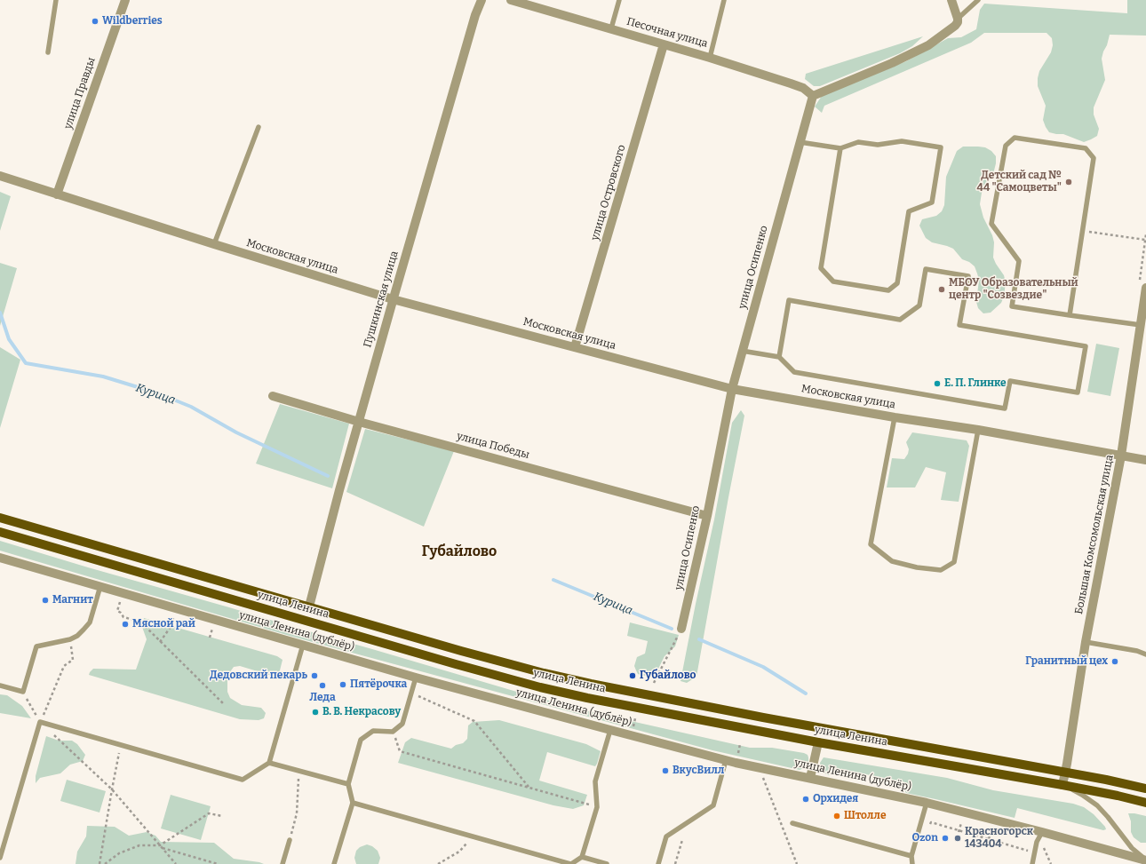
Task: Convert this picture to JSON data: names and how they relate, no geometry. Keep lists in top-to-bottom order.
{
  "streets": {
    "main road": ["улица Ленина"],
    "street": [
      "Песочная улица",
      "улица Правды",
      "улица Островского",
      "Московская улица",
      "улица Осипенко",
      "Пушкинская улица",
      "улица Победы",
      "Большая Комсомольская улица",
      "улица Ленина (дублёр)"
    ]
  },
  "crossings": [
    ["Песочная улица", "улица Островского"],
    ["Песочная улица", "улица Осипенко"],
    ["улица Правды", "Московская улица"],
    ["улица Островского", "Московская улица"],
    ["Московская улица", "улица Осипенко"],
    ["Московская улица", "Пушкинская улица"],
    ["Московская улица", "Большая Комсомольская улица"],
    ["улица Осипенко", "улица Победы"],
    ["Пушкинская улица", "улица Победы"],
    ["Пушкинская улица", "улица Ленина"],
    ["Большая Комсомольская улица", "улица Ленина"]
  ],
  "districts": ["Губайлово"],
  "water": ["Курица"],
  "places": [
    "Wildberries",
    "Детский сад № 44 \"Самоцветы\"",
    "МБОУ Образовательный центр \"Созвездие\"",
    "Е. П. Глинке",
    "Магнит",
    "Мясной рай",
    "Гранитный цех",
    "Дедовский пекарь",
    "Губайлово",
    "Пятёрочка",
    "Леда",
    "В. В. Некрасову",
    "ВкусВилл",
    "Орхидея",
    "Штолле",
    "Ozon",
    "Красногорск 143404"
  ]
}
